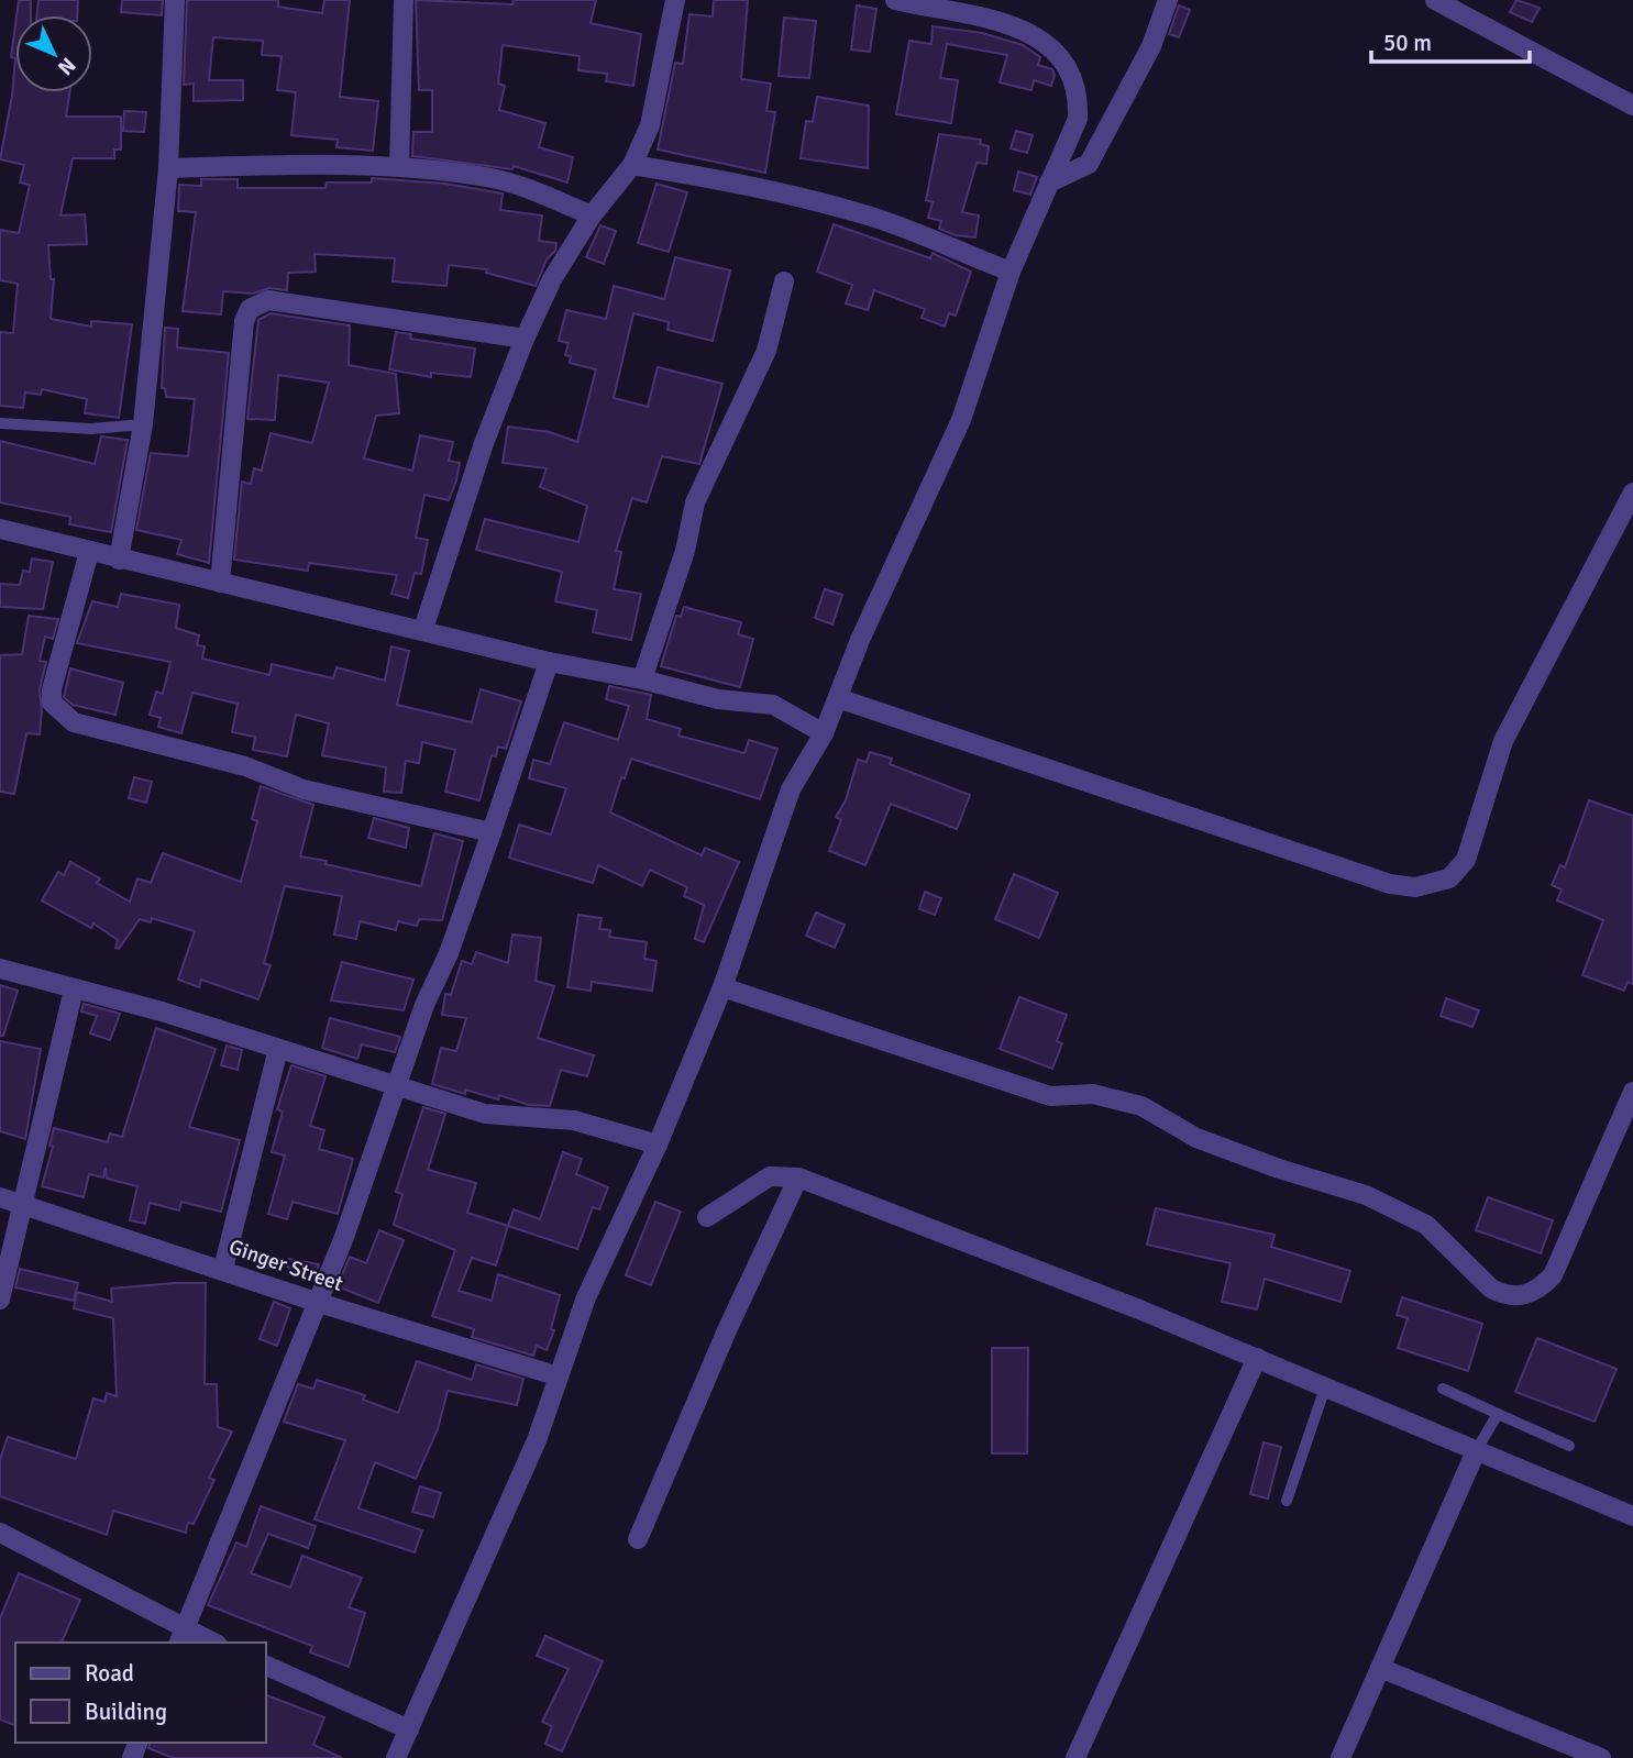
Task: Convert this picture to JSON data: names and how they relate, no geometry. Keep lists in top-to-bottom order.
{
  "streets": {
    "street": ["Ginger Street"]
  },
  "legend": ["Road", "Building"],
  "scale_bar": "50 m",
  "north": "bottom right"
}
